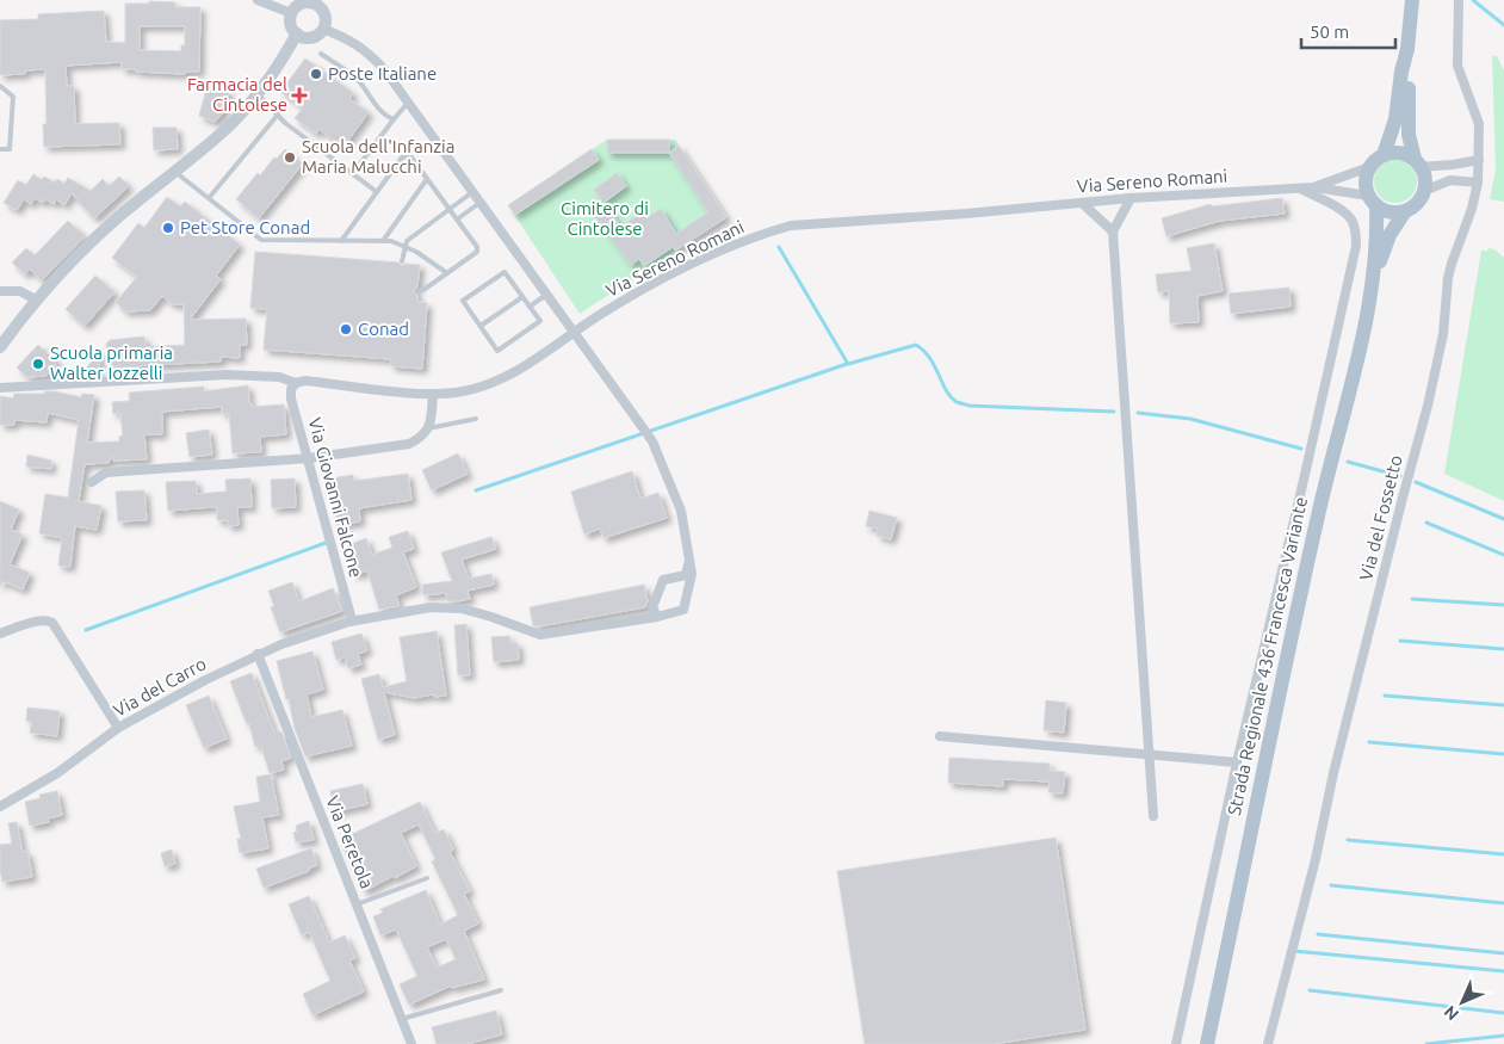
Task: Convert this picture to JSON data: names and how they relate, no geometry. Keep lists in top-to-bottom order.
{
  "streets": {
    "main road": ["Strada Regionale 436 Francesca Variante"],
    "street": [
      "Via Sereno Romani",
      "Via Giovanni Falcone",
      "Via del Fossetto",
      "Via del Carro",
      "Via Peretola"
    ]
  },
  "crossings": [
    ["Via Sereno Romani", "Via Giovanni Falcone"],
    ["Via Giovanni Falcone", "Via del Carro"],
    ["Via del Carro", "Via Peretola"]
  ],
  "parks": ["Cimitero di Cintolese"],
  "places": {
    "other": [
      "Poste Italiane",
      "Scuola dell'Infanzia Maria Malucchi",
      "Pet Store Conad",
      "Conad",
      "Scuola primaria Walter Iozzelli"
    ],
    "health": ["Farmacia del Cintolese"]
  },
  "scale_bar": "50 m",
  "north": "bottom left"
}
